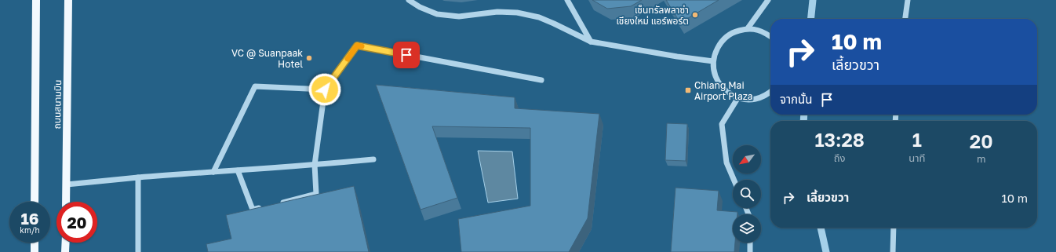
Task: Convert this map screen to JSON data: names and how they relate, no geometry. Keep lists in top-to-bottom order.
{
  "streets": {
    "main road": ["ถนนสนามบิน"]
  },
  "places": {
    "other": ["เซ็นทรัลพลาซ่า เชียงใหม่ แอร์พอร์ต", "VC @ Suanpaak Hotel"],
    "transit": ["Chiang Mai Airport Plaza"]
  },
  "north": "bottom left",
  "page": {
    "turn": ["10 m", "เลี้ยวขวา"],
    "then": "จากนั้น",
    "eta": [
      "13:28",
      "ถึง",
      "1",
      "นาที",
      "20",
      "m"
    ],
    "list": [
      {
        "name": "เลี้ยวขวา",
        "value": "10 m"
      }
    ],
    "speed": "16 km/h",
    "limit": "20"
  }
}
